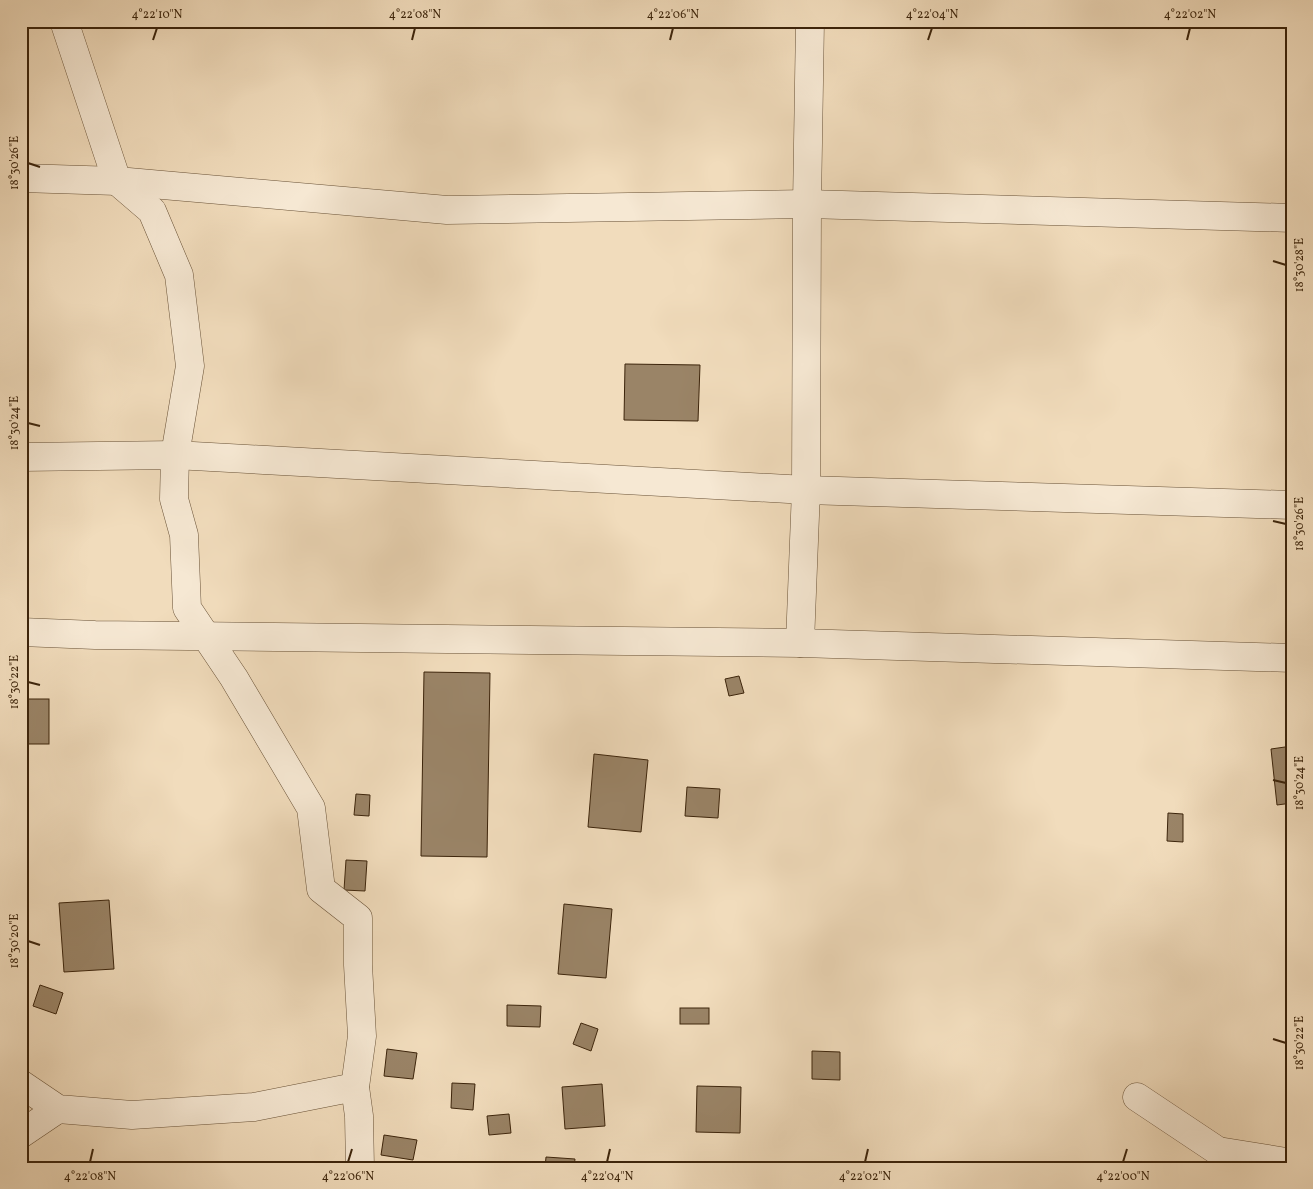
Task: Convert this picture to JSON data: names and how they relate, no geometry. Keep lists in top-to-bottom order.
{
  "coordinates": [
    "4°22'10\"N",
    "4°22'08\"N",
    "4°22'06\"N",
    "4°22'04\"N",
    "4°22'02\"N",
    "18°30'26\"E",
    "18°30'28\"E",
    "18°30'24\"E",
    "18°30'22\"E",
    "18°30'20\"E",
    "4°22'00\"N"
  ]
}
